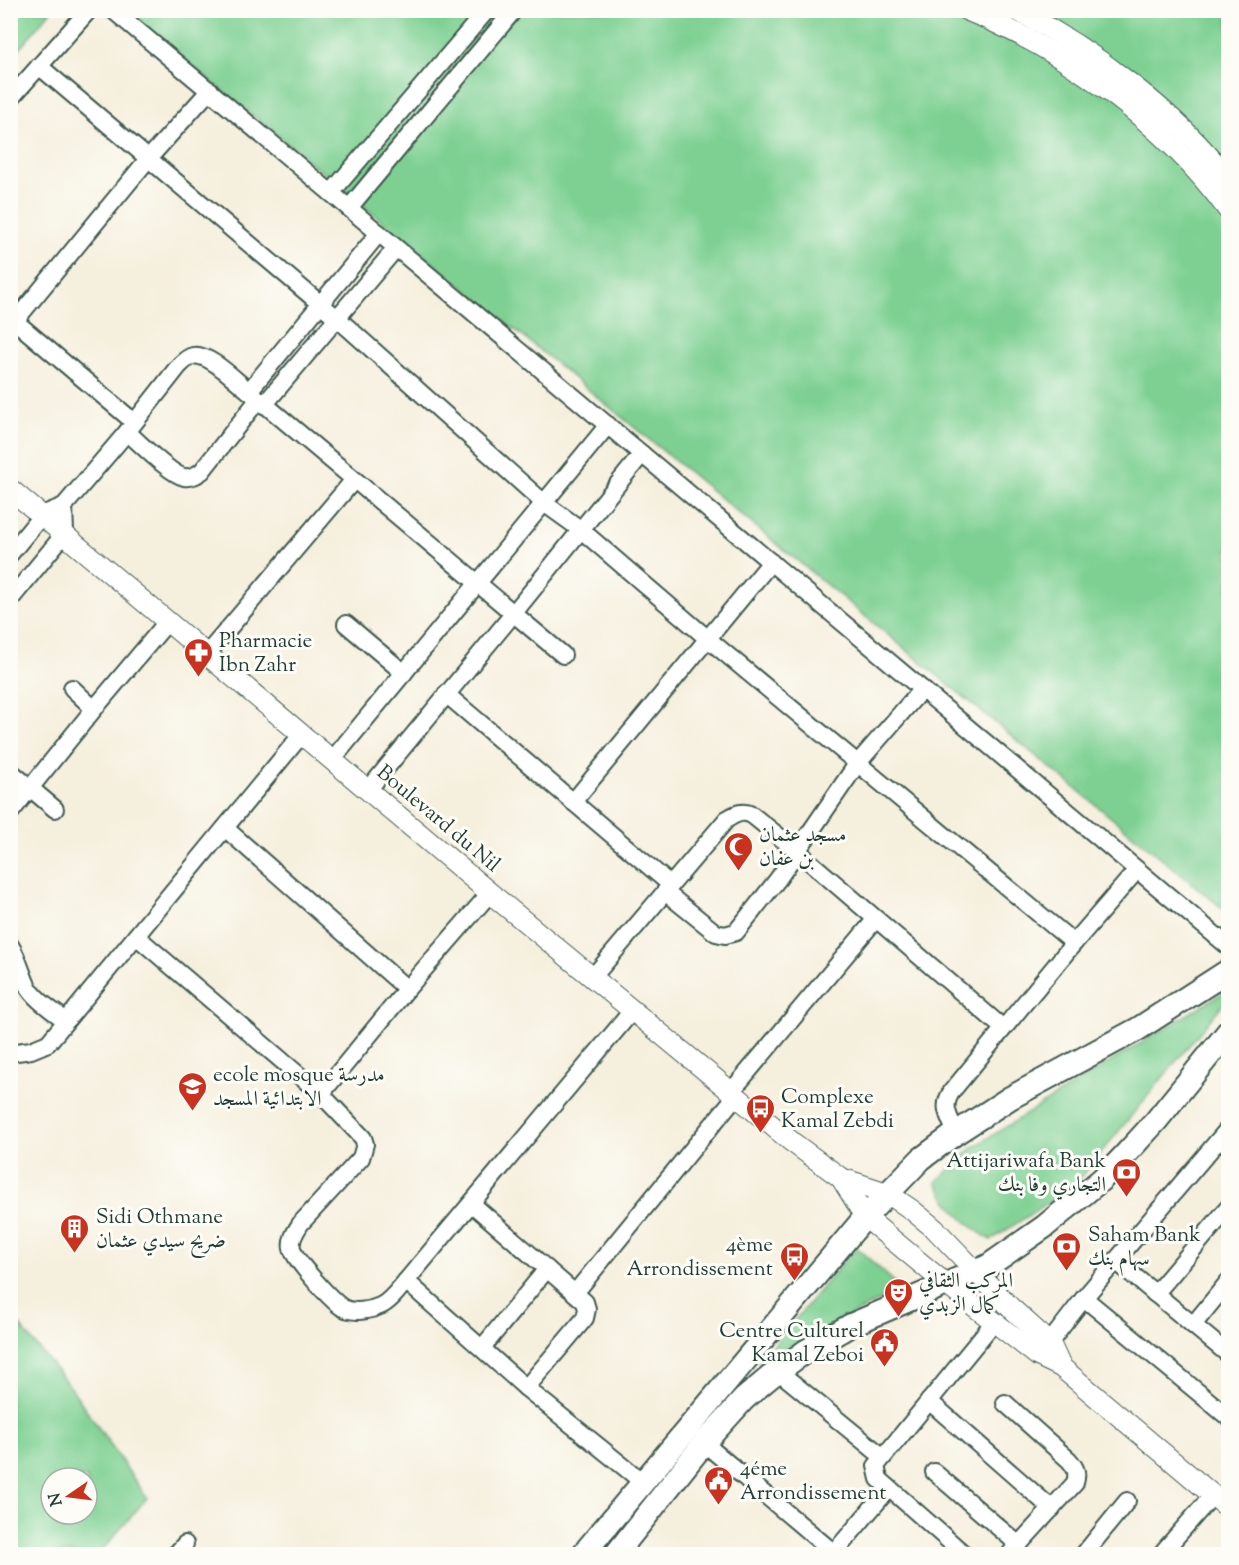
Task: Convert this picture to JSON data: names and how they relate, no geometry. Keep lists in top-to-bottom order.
{
  "streets": {
    "street": ["Boulevard du Nil"]
  },
  "places": {
    "pharmacy": ["Pharmacie Ibn Zahr"],
    "mosque": ["مسجد عثمان بن عفان"],
    "school or university": ["ecole mosque مدرسة الابتدائية المسجد"],
    "bus stop": ["Complexe Kamal Zebdi", "4ème Arrondissement"],
    "bank": ["Attijariwafa Bank التجاري وفا بنك", "Saham Bank سهام بنك"],
    "building": ["Sidi Othmane ضريح سيدي عثمان"],
    "theatre": ["المركب الثقافي كمال الزبدي"],
    "public building": ["Centre Culturel Kamal Zeboi", "4éme Arrondissement"]
  },
  "north": "left"
}
